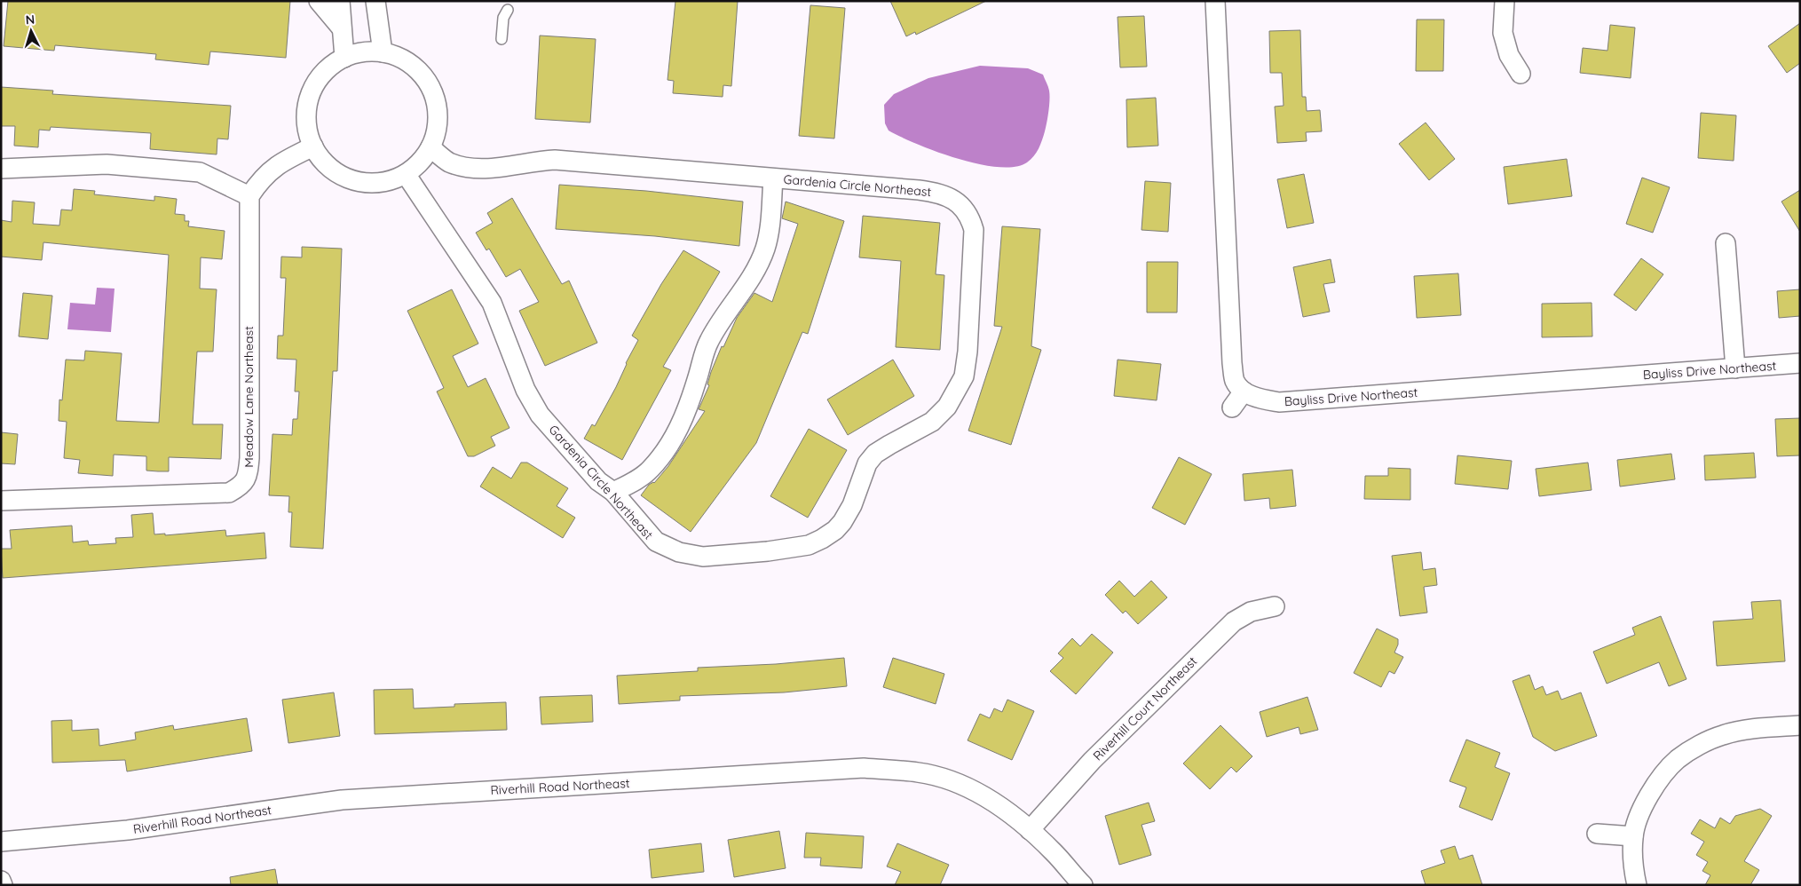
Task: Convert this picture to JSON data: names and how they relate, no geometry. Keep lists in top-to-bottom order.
{
  "streets": {
    "street": [
      "Gardenia Circle Northeast",
      "Bayliss Drive Northeast",
      "Meadow Lane Northeast",
      "Riverhill Court Northeast",
      "Riverhill Road Northeast"
    ]
  },
  "crossings": [
    ["Riverhill Court Northeast", "Riverhill Road Northeast"]
  ],
  "north": "top"
}
